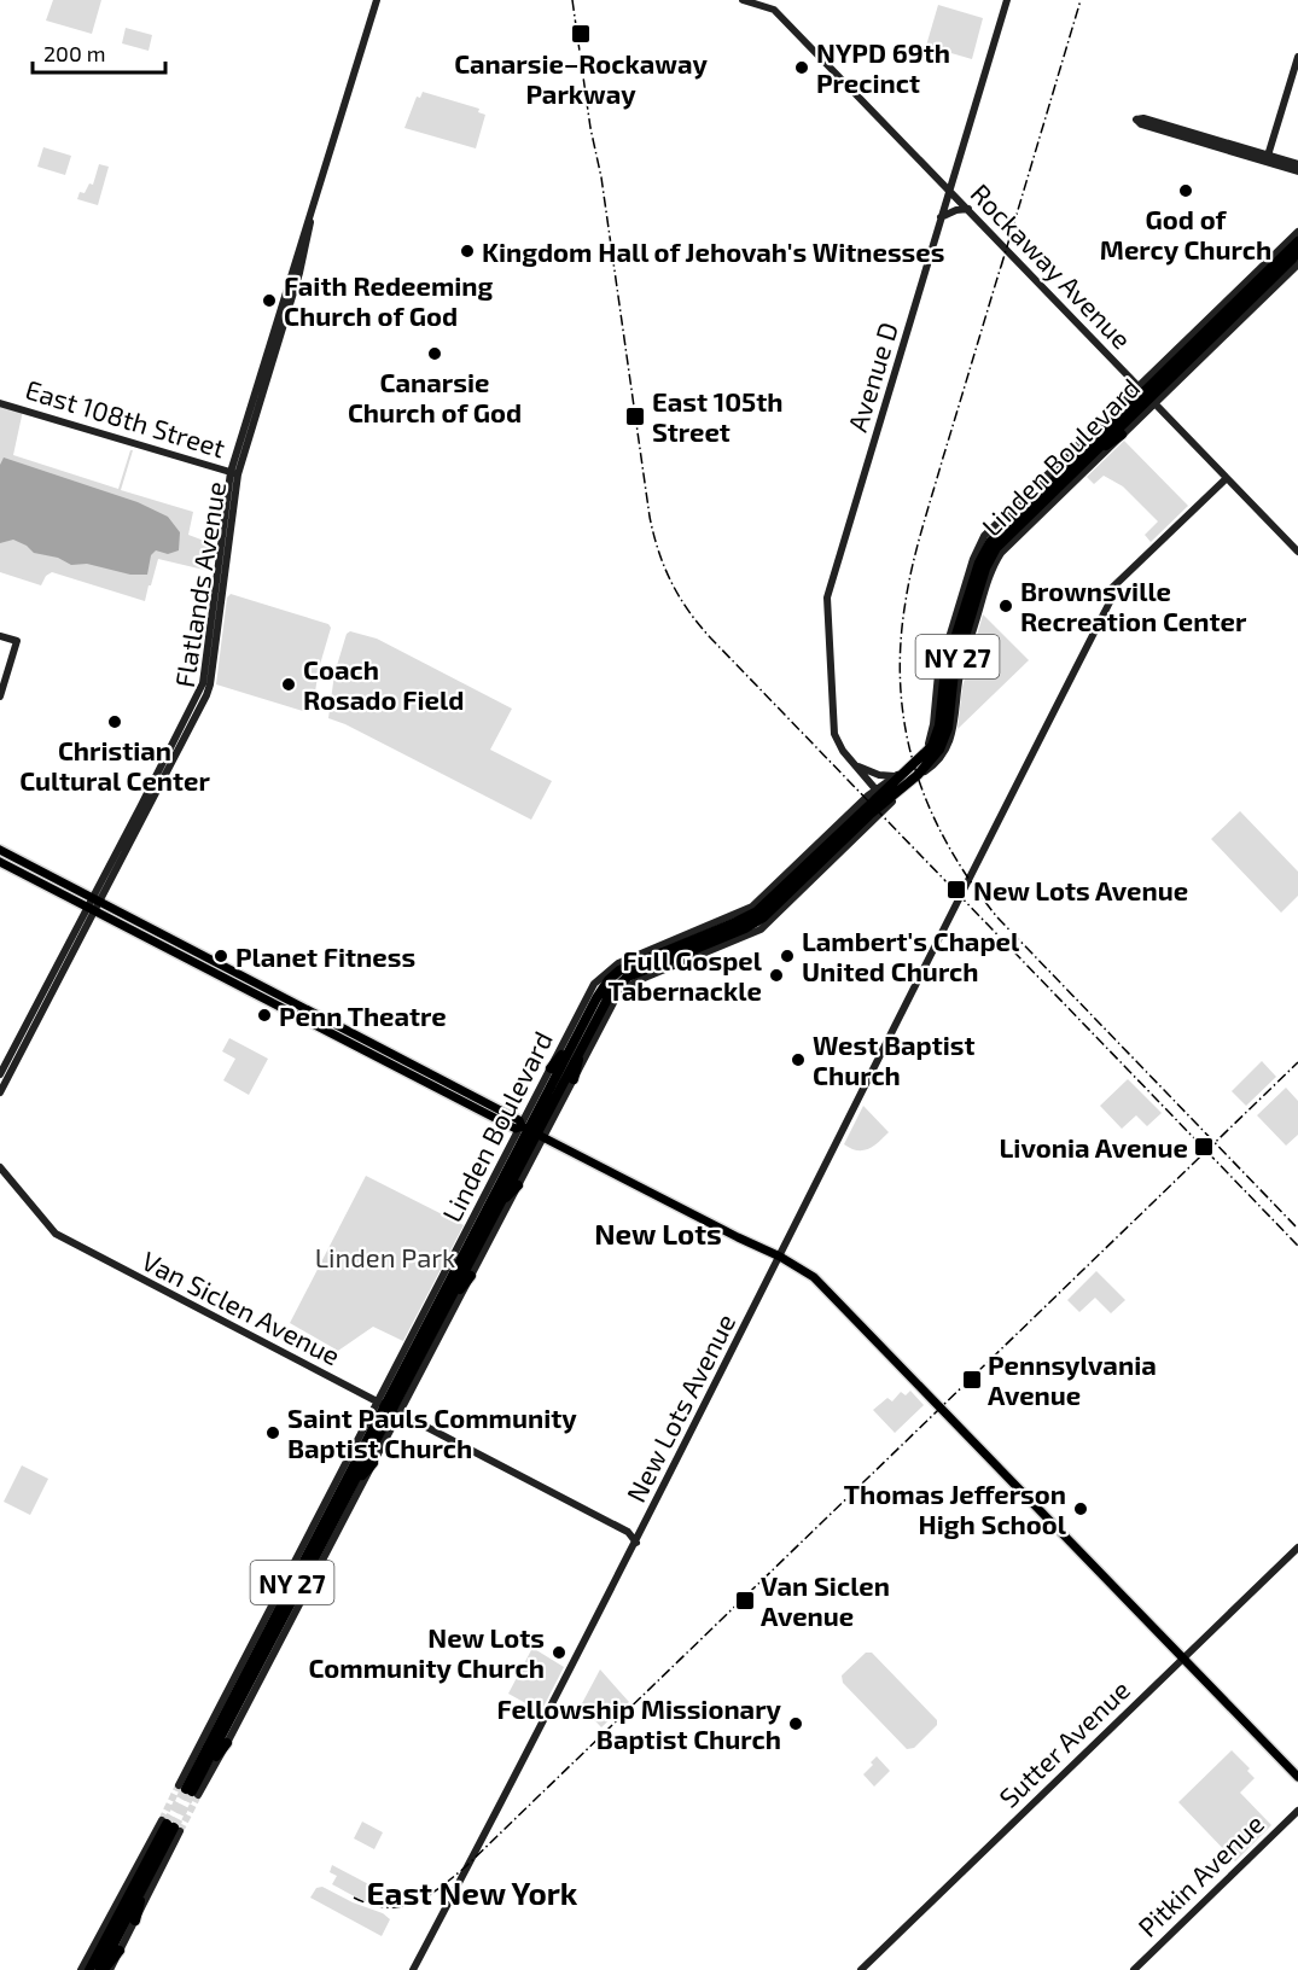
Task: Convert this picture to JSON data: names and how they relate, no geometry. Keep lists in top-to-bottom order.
{
  "streets": {
    "highway": ["Linden Boulevard", "NY 27"],
    "street": [
      "Rockaway Avenue",
      "Avenue D",
      "East 108th Street",
      "Flatlands Avenue",
      "Van Siclen Avenue",
      "New Lots Avenue",
      "Sutter Avenue",
      "Pitkin Avenue"
    ]
  },
  "crossings": [
    ["Rockaway Avenue", "Avenue D"],
    ["Rockaway Avenue", "Linden Boulevard"],
    ["Rockaway Avenue", "New Lots Avenue"],
    ["Avenue D", "Linden Boulevard"],
    ["East 108th Street", "Flatlands Avenue"],
    ["Linden Boulevard", "Van Siclen Avenue"],
    ["Van Siclen Avenue", "New Lots Avenue"]
  ],
  "districts": ["New Lots", "East New York"],
  "parks": ["Linden Park"],
  "places": {
    "transit": [
      "Canarsie–Rockaway Parkway",
      "East 105th Street",
      "New Lots Avenue",
      "Livonia Avenue",
      "Pennsylvania Avenue",
      "Van Siclen Avenue"
    ],
    "other": [
      "NYPD 69th Precinct",
      "God of Mercy Church",
      "Kingdom Hall of Jehovah's Witnesses",
      "Faith Redeeming Church of God",
      "Canarsie Church of God",
      "Brownsville Recreation Center",
      "Coach Rosado Field",
      "Christian Cultural Center",
      "Planet Fitness",
      "Lambert's Chapel United Church",
      "Full Gospel Tabernackle",
      "Penn Theatre",
      "West Baptist Church",
      "Saint Pauls Community Baptist Church",
      "Thomas Jefferson High School",
      "New Lots Community Church",
      "Fellowship Missionary Baptist Church"
    ]
  },
  "scale_bar": "200 m"
}
